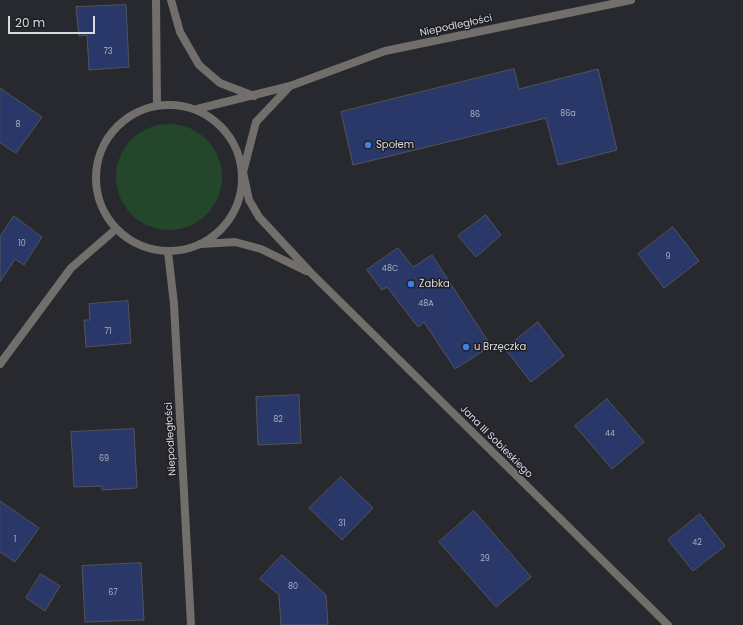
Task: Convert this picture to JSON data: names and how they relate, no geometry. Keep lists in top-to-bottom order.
{
  "streets": {
    "street": ["Niepodległości", "Jana III Sobieskiego"]
  },
  "crossings": [
    ["Niepodległości", "Jana III Sobieskiego"]
  ],
  "places": ["Społem", "Żabka", "u Brzęczka"],
  "house_numbers": [
    "73",
    "86a",
    "86",
    "8",
    "10",
    "9",
    "48C",
    "48A",
    "71",
    "82",
    "44",
    "69",
    "31",
    "1",
    "42",
    "29",
    "80",
    "67"
  ],
  "scale_bar": "20 m"
}
